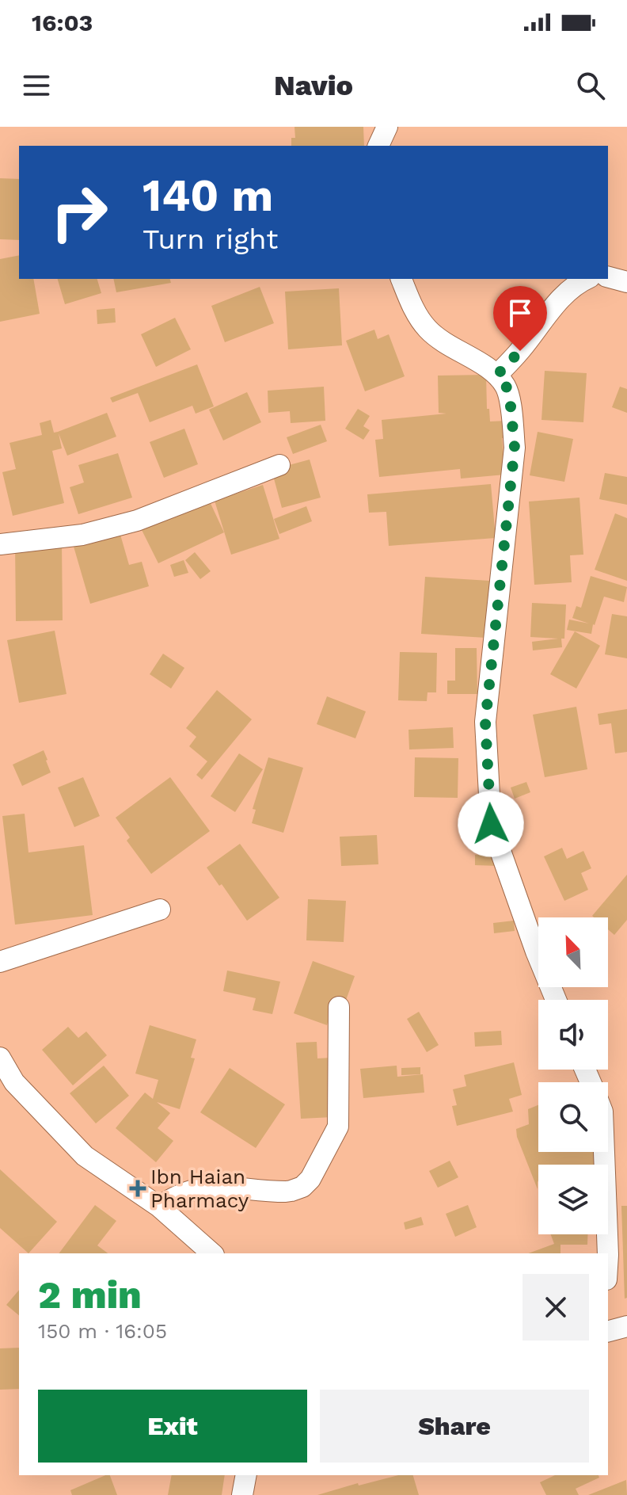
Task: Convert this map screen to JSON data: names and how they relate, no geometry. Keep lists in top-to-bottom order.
{
  "places": {
    "health": ["Ibn Haian Pharmacy"]
  },
  "north": "top left",
  "page": {
    "status": "16:03",
    "header": "Navio",
    "turn": ["140 m", "Turn right"],
    "heading": ["2 min", "150 m · 16:05"],
    "buttons": ["Exit", "Share"]
  }
}
